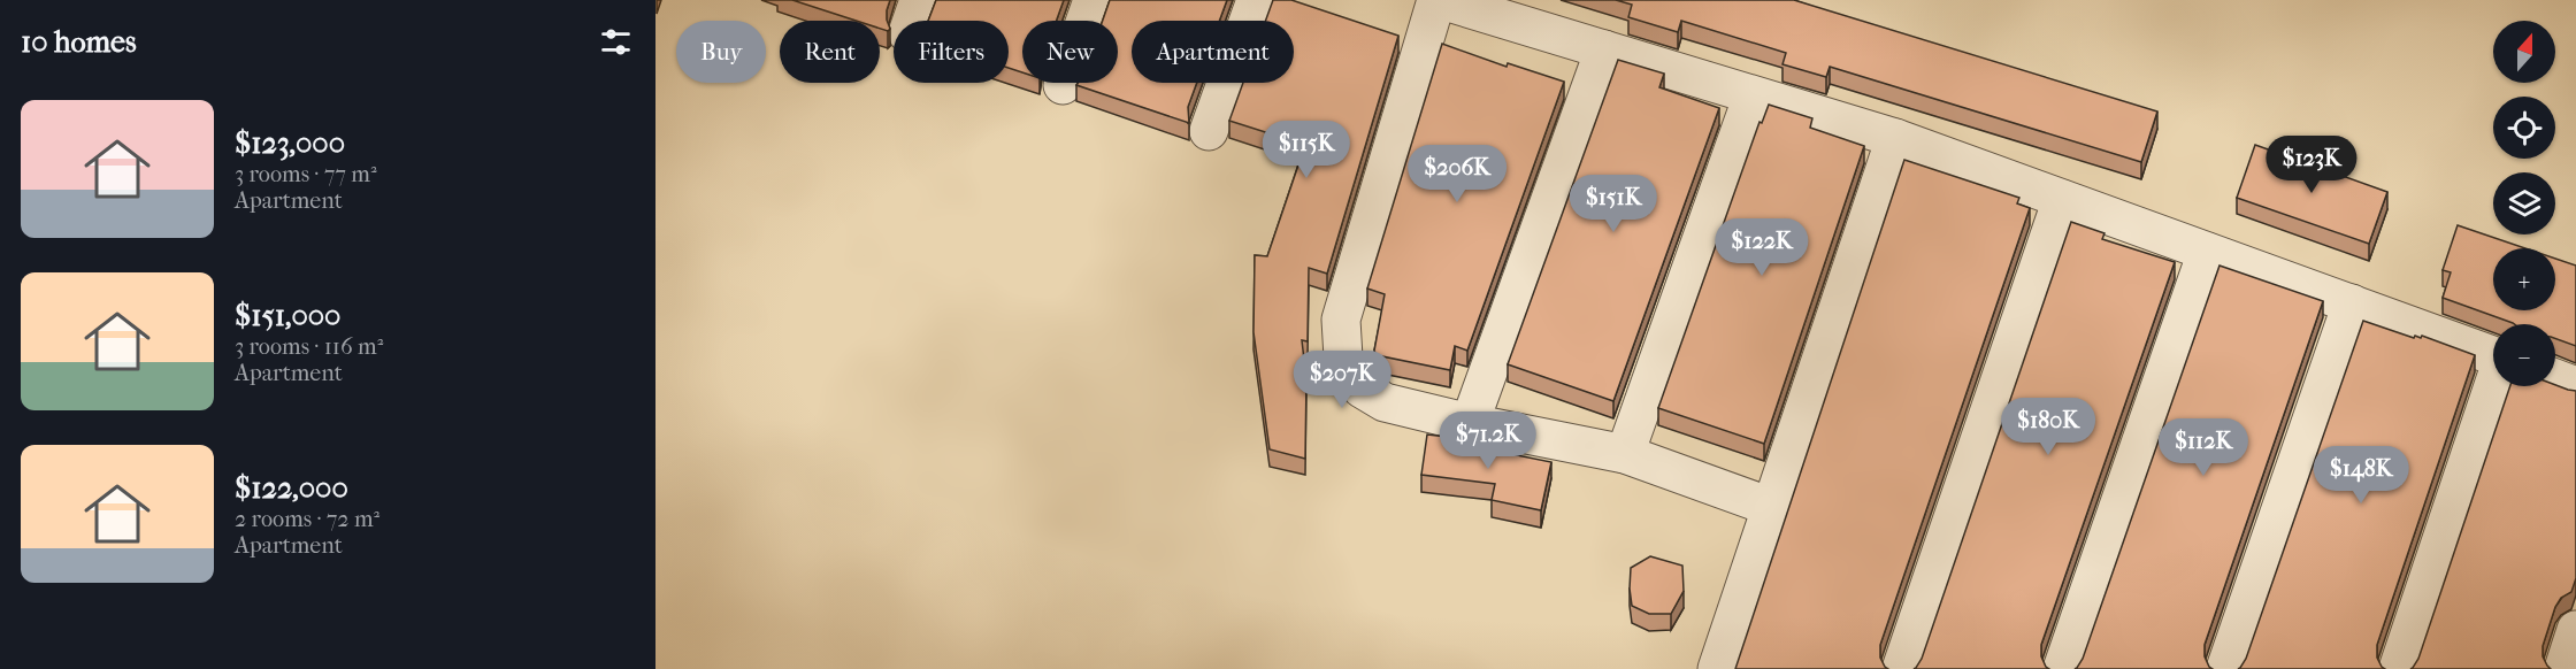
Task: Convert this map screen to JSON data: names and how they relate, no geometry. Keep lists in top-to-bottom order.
{
  "north": "top",
  "page": {
    "heading": "10 homes",
    "map_buttons": ["+", "−"],
    "chip": [
      "Buy",
      "Rent",
      "Filters",
      "New",
      "Apartment"
    ],
    "list": [
      {
        "name": "$123,000",
        "note": "3 rooms · 77 m² · Apartment"
      },
      {
        "name": "$151,000",
        "note": "3 rooms · 116 m² · Apartment"
      },
      {
        "name": "$122,000",
        "note": "2 rooms · 72 m² · Apartment"
      }
    ],
    "price": [
      "$115K",
      "$123K",
      "$206K",
      "$151K",
      "$122K",
      "$207K",
      "$180K",
      "$71.2K",
      "$112K",
      "$148K"
    ]
  }
}
